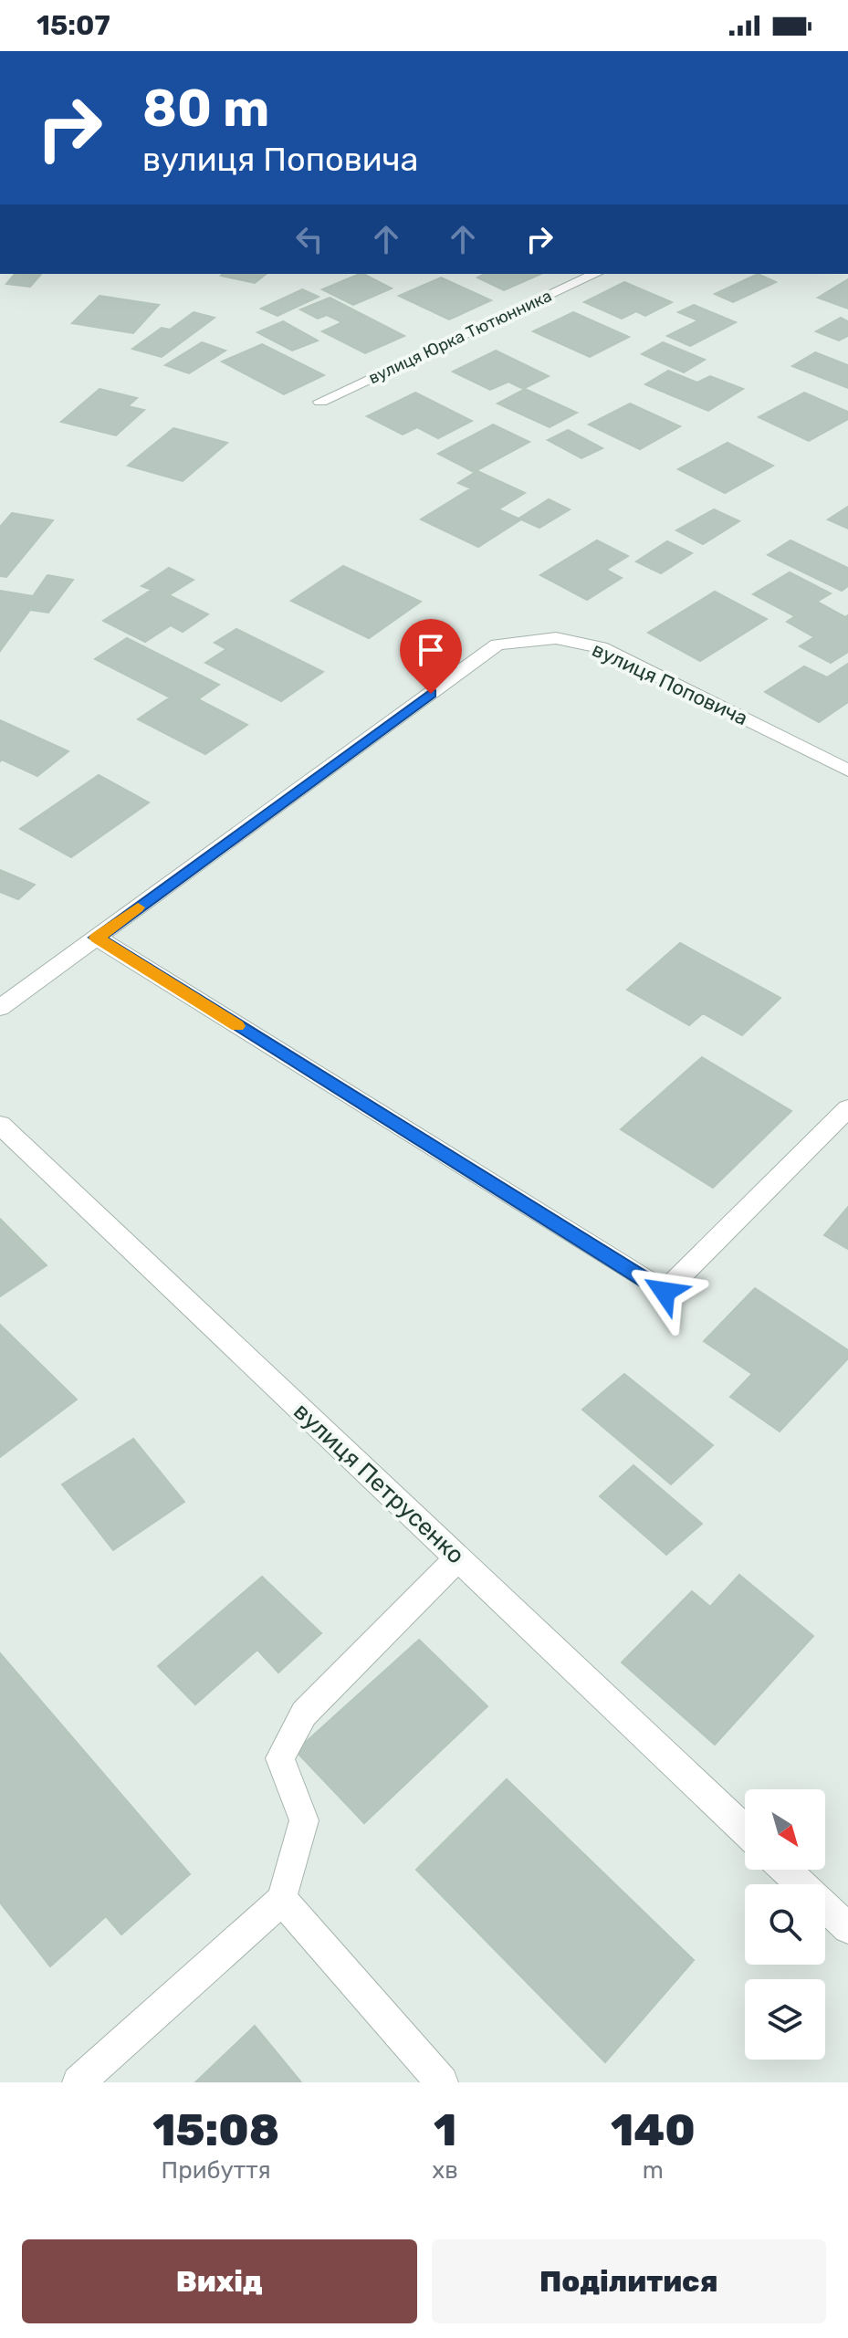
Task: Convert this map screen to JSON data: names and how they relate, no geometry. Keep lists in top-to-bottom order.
{
  "streets": {
    "street": ["вулиця Юрка Тютюнника", "вулиця Поповича", "вулиця Петрусенко"]
  },
  "north": "bottom right",
  "page": {
    "status": "15:07",
    "turn": ["80 m", "вулиця Поповича"],
    "eta": [
      "15:08",
      "Прибуття",
      "1",
      "хв",
      "140",
      "m"
    ],
    "buttons": ["Вихід", "Поділитися"]
  }
}
